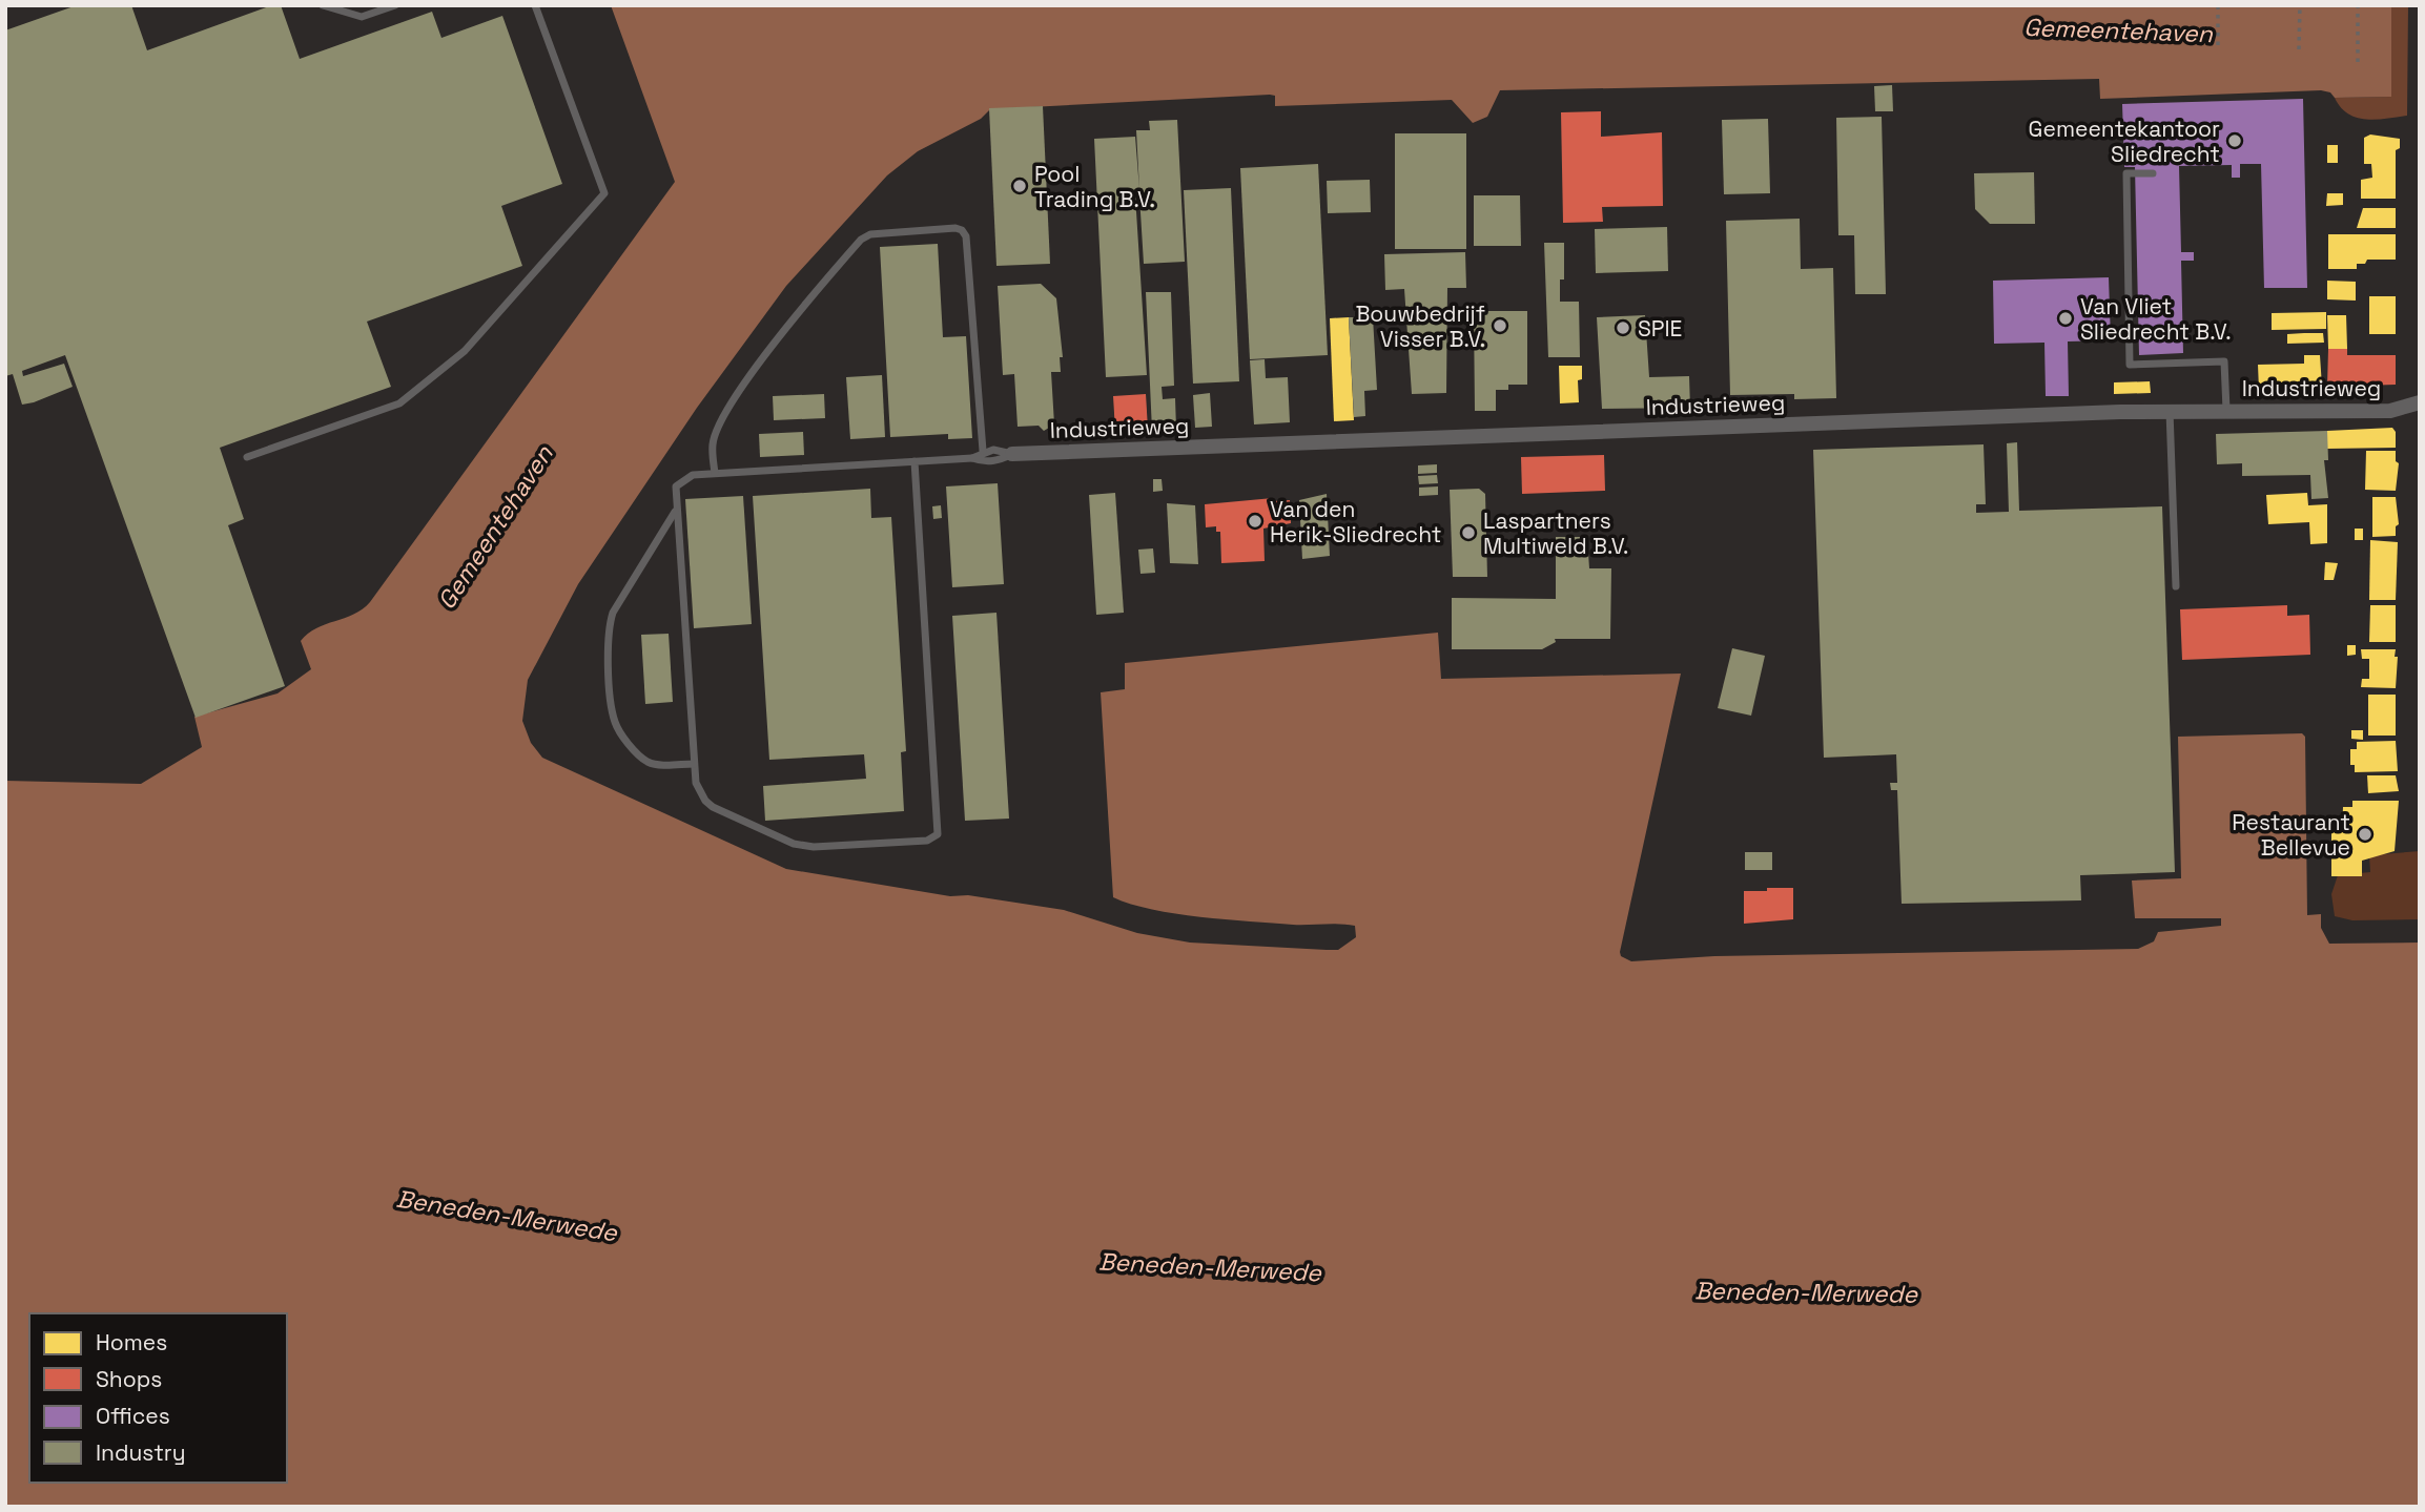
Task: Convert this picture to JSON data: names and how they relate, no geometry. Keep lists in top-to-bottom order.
{
  "streets": {
    "street": ["Industrieweg"]
  },
  "water": ["Gemeentehaven", "Beneden-Merwede"],
  "places": [
    "Gemeentekantoor Sliedrecht",
    "Pool Trading B.V.",
    "Van Vliet Sliedrecht B.V.",
    "Bouwbedrijf Visser B.V.",
    "SPIE",
    "Van den Herik-Sliedrecht",
    "Laspartners Multiweld B.V.",
    "Restaurant Bellevue"
  ],
  "legend": [
    "Homes",
    "Shops",
    "Offices",
    "Industry"
  ]
}
